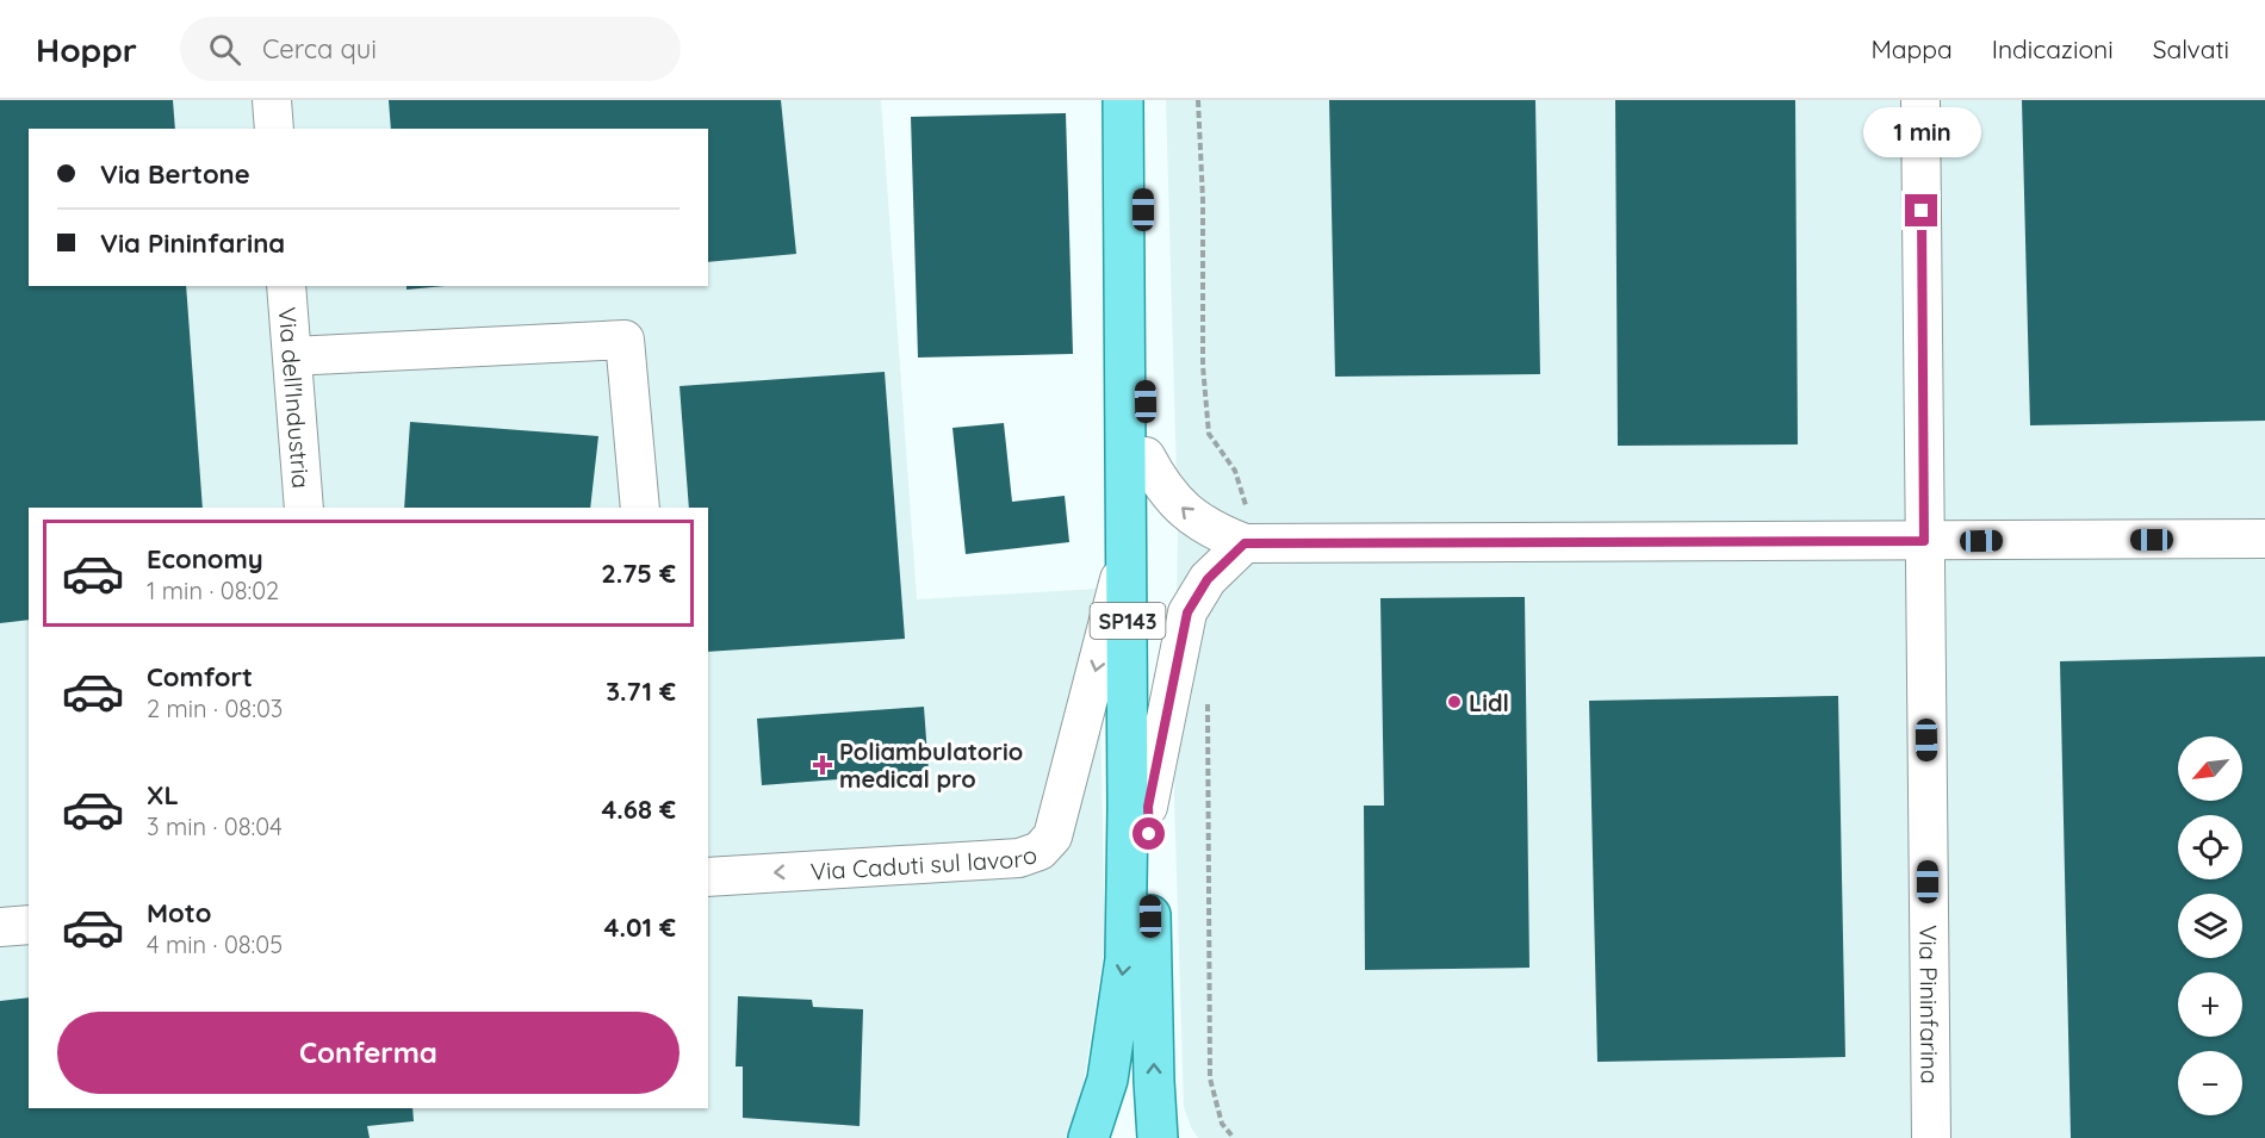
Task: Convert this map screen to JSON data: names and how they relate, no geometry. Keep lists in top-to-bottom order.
{
  "streets": {
    "main road": ["SP143"],
    "street": ["Via dell'Industria", "Via Caduti sul lavoro", "Via Pininfarina"]
  },
  "crossings": [
    ["SP143", "Via Caduti sul lavoro"]
  ],
  "one_way": ["Via Caduti sul lavoro"],
  "places": {
    "other": ["Lidl"],
    "health": ["Poliambulatorio medical pro"]
  },
  "north": "bottom left",
  "page": {
    "header": "Hoppr",
    "search": "Cerca qui",
    "nav": ["Mappa", "Indicazioni", "Salvati"],
    "bubble": "1 min",
    "banner": ["Via Bertone", "Via Pininfarina"],
    "list": [
      {
        "name": "Economy",
        "note": "1 min · 08:02",
        "value": "2.75 €"
      },
      {
        "name": "Comfort",
        "note": "2 min · 08:03",
        "value": "3.71 €"
      },
      {
        "name": "XL",
        "note": "3 min · 08:04",
        "value": "4.68 €"
      },
      {
        "name": "Moto",
        "note": "4 min · 08:05",
        "value": "4.01 €"
      }
    ],
    "map_buttons": ["+", "−"],
    "buttons": "Conferma"
  }
}
